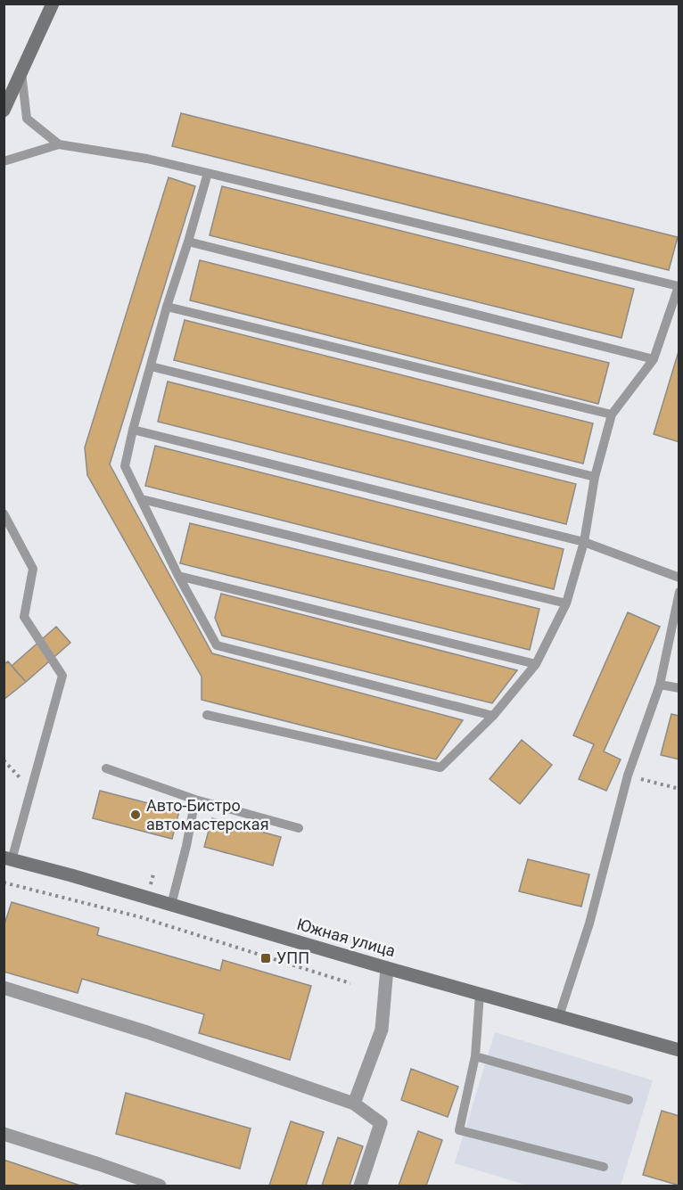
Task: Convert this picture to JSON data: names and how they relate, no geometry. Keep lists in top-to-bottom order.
{
  "streets": {
    "main road": ["Южная улица"]
  },
  "places": {
    "other": ["Авто-Бистро автомастерская"],
    "transit": ["УПП"]
  }
}
